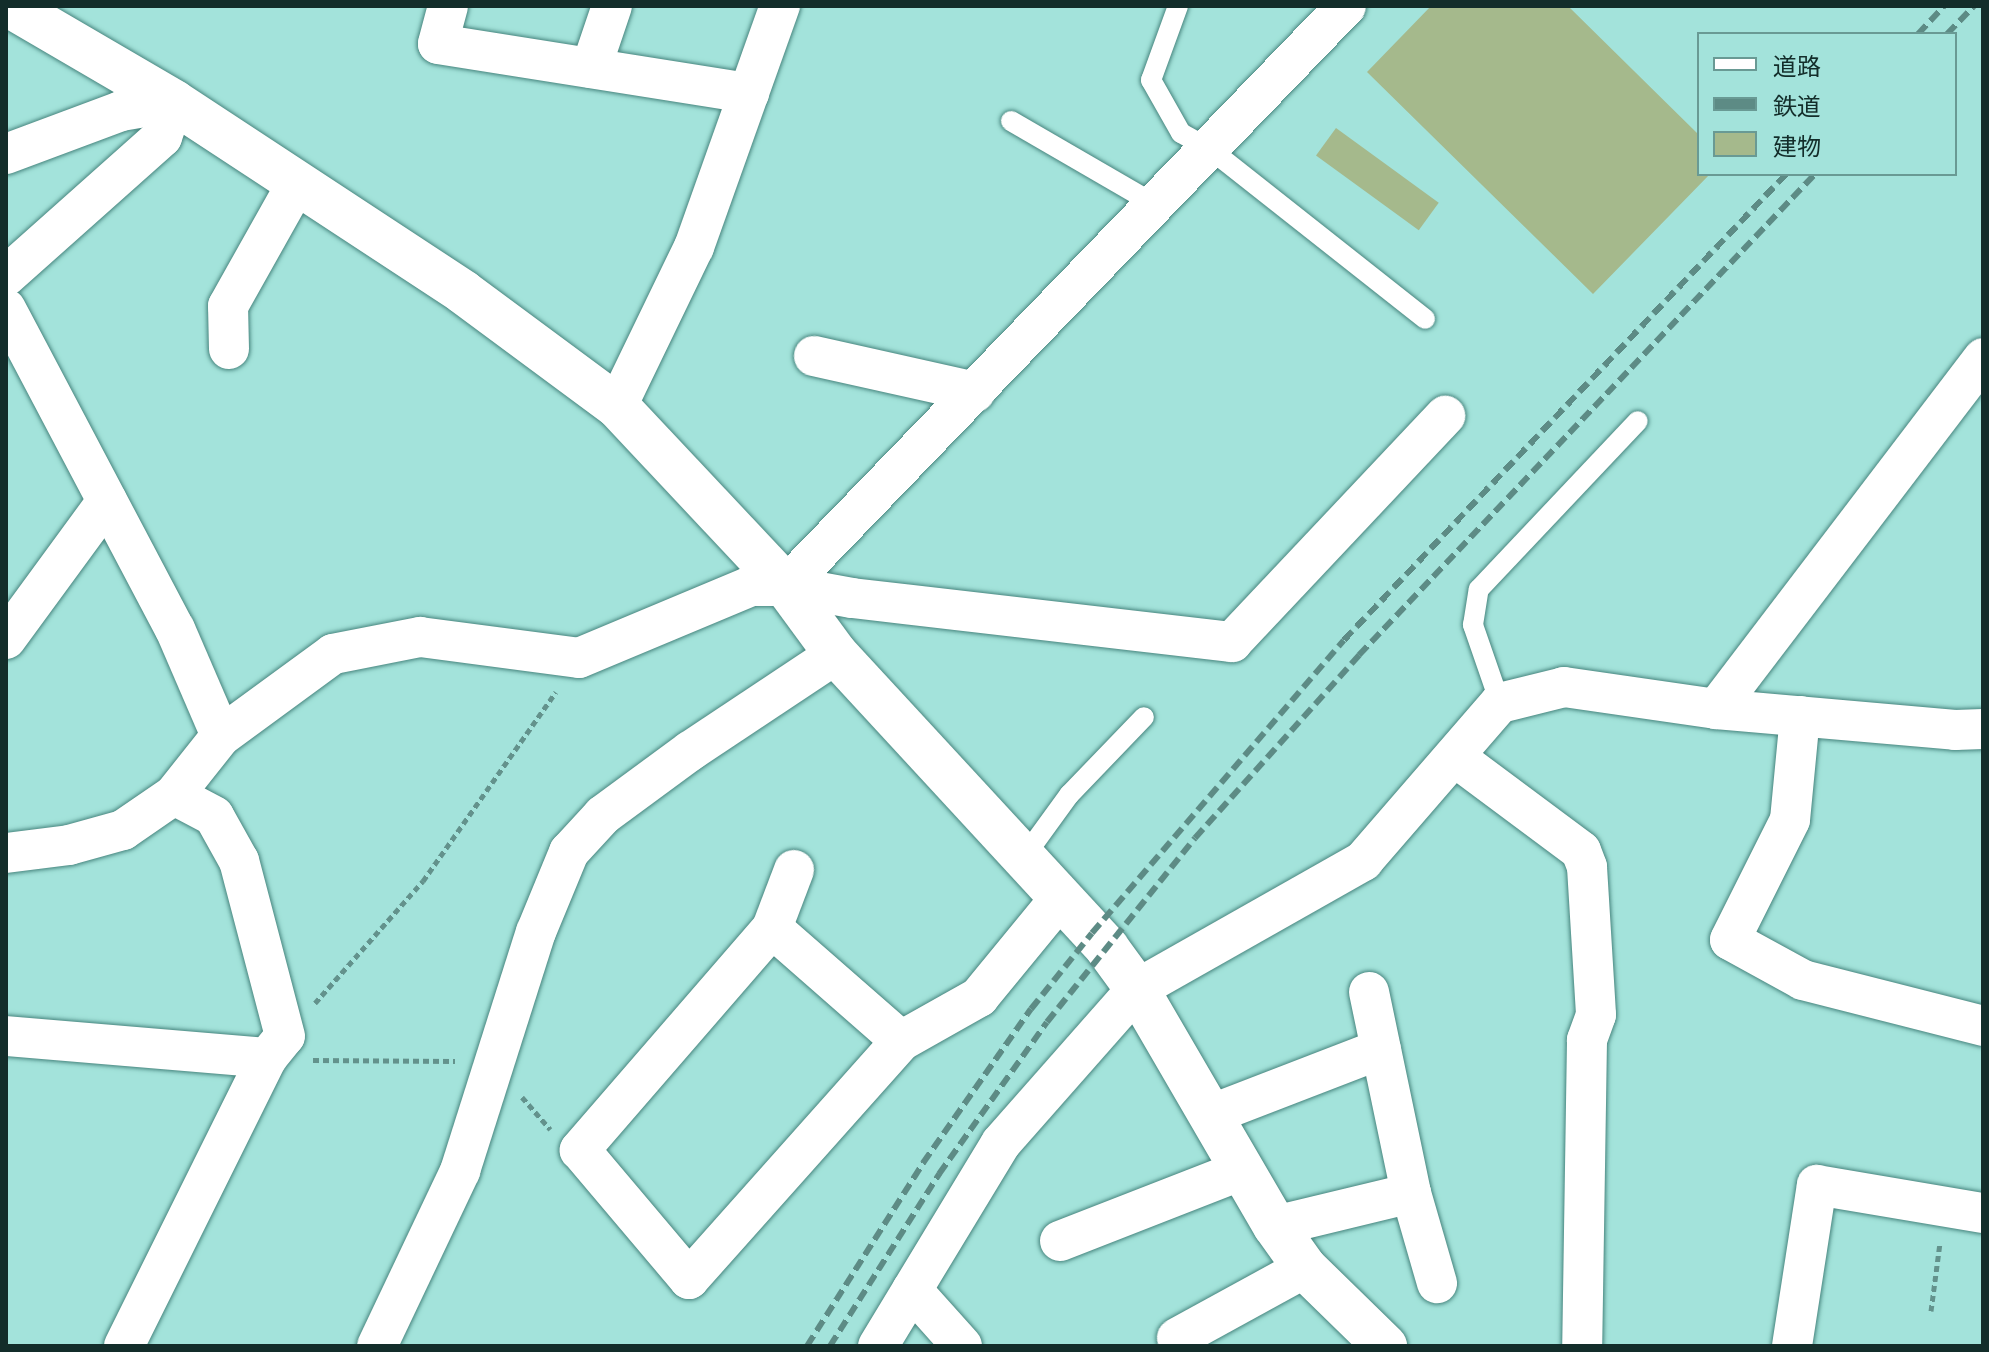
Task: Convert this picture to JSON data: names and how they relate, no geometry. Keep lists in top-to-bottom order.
{
  "legend": ["道路", "鉄道", "建物"]
}
